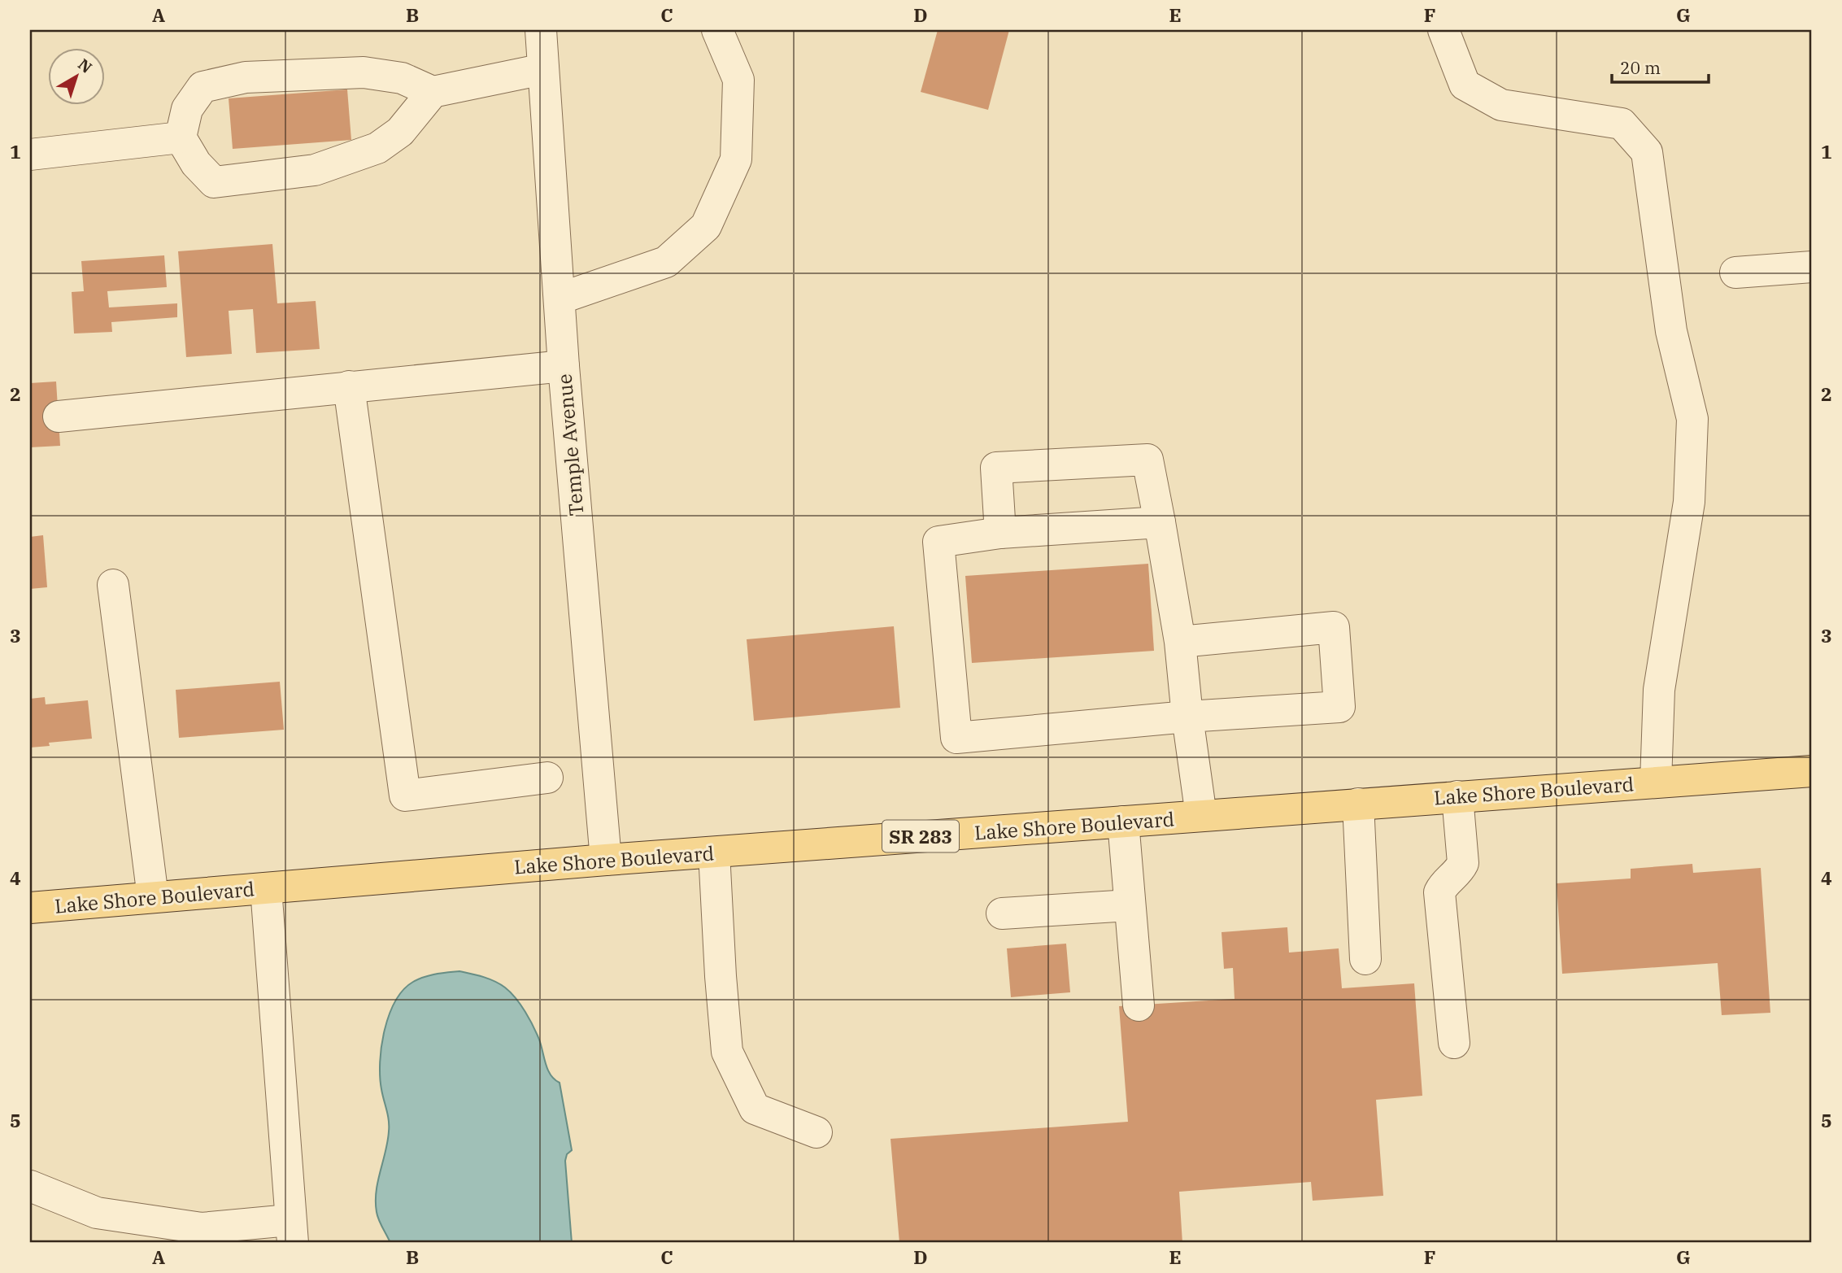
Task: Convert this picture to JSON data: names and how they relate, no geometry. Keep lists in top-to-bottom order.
{
  "streets": {
    "main road": ["Lake Shore Boulevard", "SR 283"],
    "street": ["Temple Avenue"]
  },
  "crossings": [
    ["Temple Avenue", "Lake Shore Boulevard"]
  ],
  "scale_bar": "20 m",
  "north": "top right",
  "grid": {
    "columns": [
      "A",
      "B",
      "C",
      "D",
      "E",
      "F",
      "G"
    ],
    "rows": [
      "1",
      "2",
      "3",
      "4",
      "5"
    ]
  }
}
